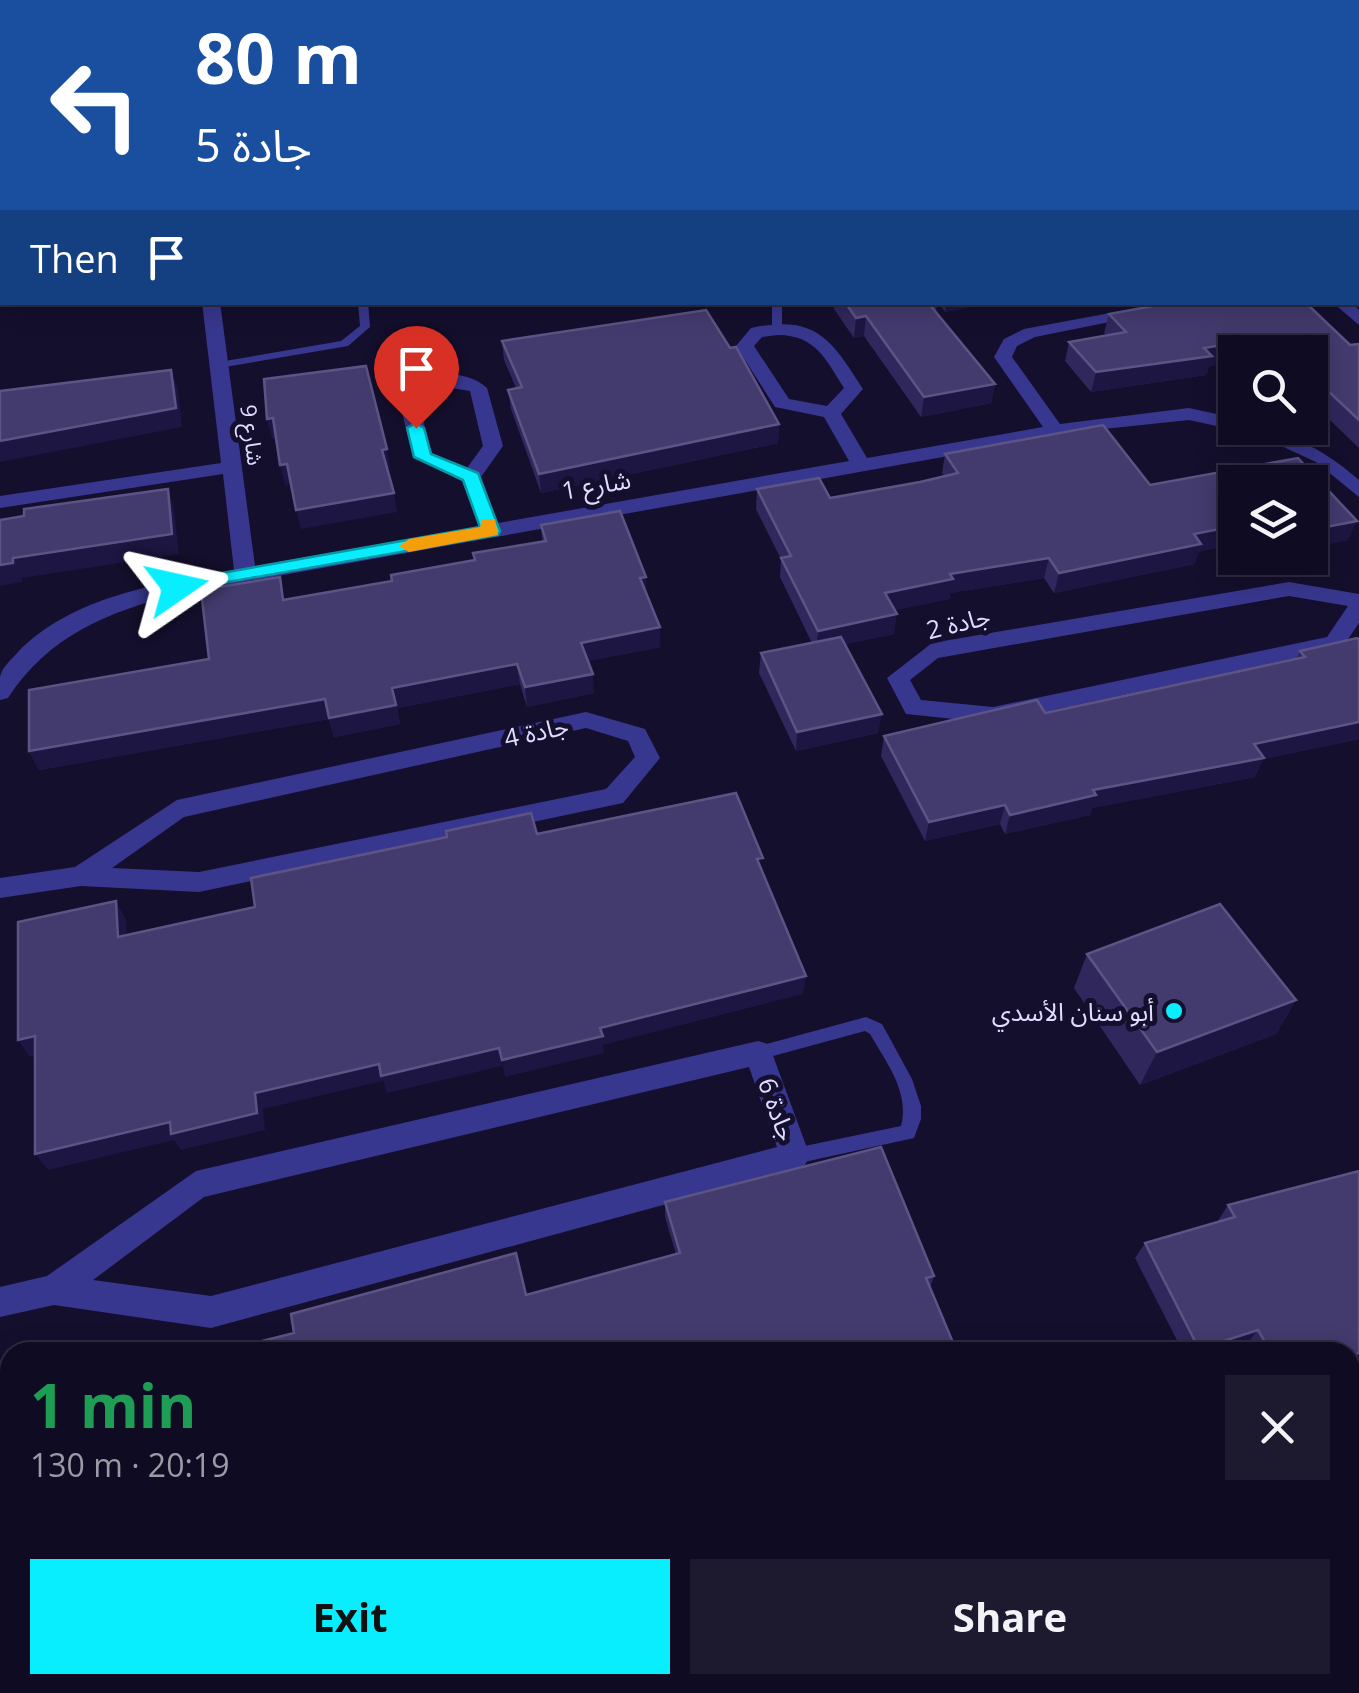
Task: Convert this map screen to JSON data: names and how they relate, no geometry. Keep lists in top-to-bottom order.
{
  "streets": {
    "street": [
      "شارع 9",
      "شارع 1",
      "جادة 2",
      "جادة 4",
      "جادة 6"
    ]
  },
  "crossings": [
    ["شارع 9", "شارع 1"]
  ],
  "places": ["أبو سنان الأسدي"],
  "page": {
    "turn": ["80 m", "جادة 5"],
    "then": "Then",
    "heading": ["1 min", "130 m · 20:19"],
    "buttons": ["Exit", "Share"]
  }
}
